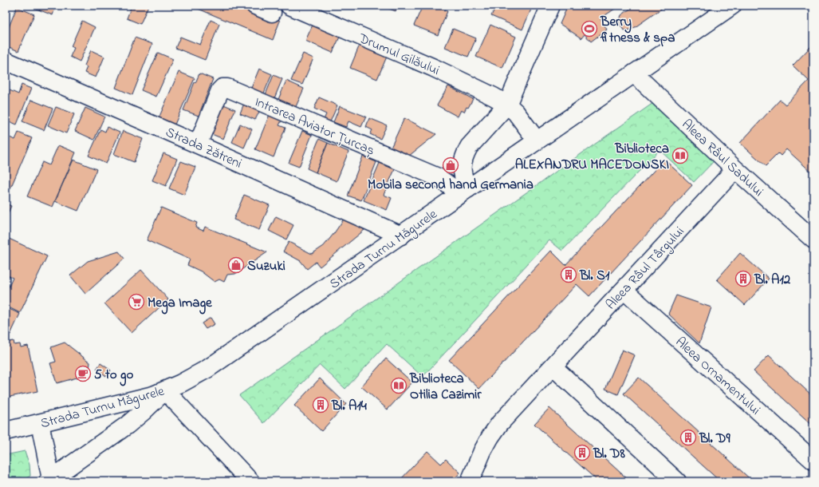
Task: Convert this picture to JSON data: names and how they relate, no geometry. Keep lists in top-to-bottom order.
{
  "streets": {
    "street": [
      "Drumul Gilăului",
      "Intrarea Aviator Țurcaș",
      "Strada Zătreni",
      "Aleea Râul Sadului",
      "Strada Turnu Măgurele",
      "Aleea Râul Târgului",
      "Aleea Ornamentului"
    ]
  },
  "crossings": [
    ["Drumul Gilăului", "Strada Turnu Măgurele"],
    ["Intrarea Aviator Țurcaș", "Strada Zătreni"],
    ["Intrarea Aviator Țurcaș", "Strada Turnu Măgurele"],
    ["Strada Zătreni", "Strada Turnu Măgurele"],
    ["Aleea Râul Sadului", "Strada Turnu Măgurele"],
    ["Aleea Râul Sadului", "Aleea Râul Târgului"],
    ["Aleea Râul Târgului", "Aleea Ornamentului"]
  ],
  "places": {
    "sports": ["Berry fitness & spa"],
    "library": ["Biblioteca ALEXANDRU MACEDONSKI", "Biblioteca Otilia Cazimir"],
    "shop": ["Mobila second hand Germania", "Suzuki"],
    "building": [
      "Bl. S1",
      "Bl. A12",
      "Bl. A14",
      "Bl. D9",
      "Bl. D8"
    ],
    "supermarket": ["Mega Image"],
    "cafe": ["5 to go"]
  }
}
